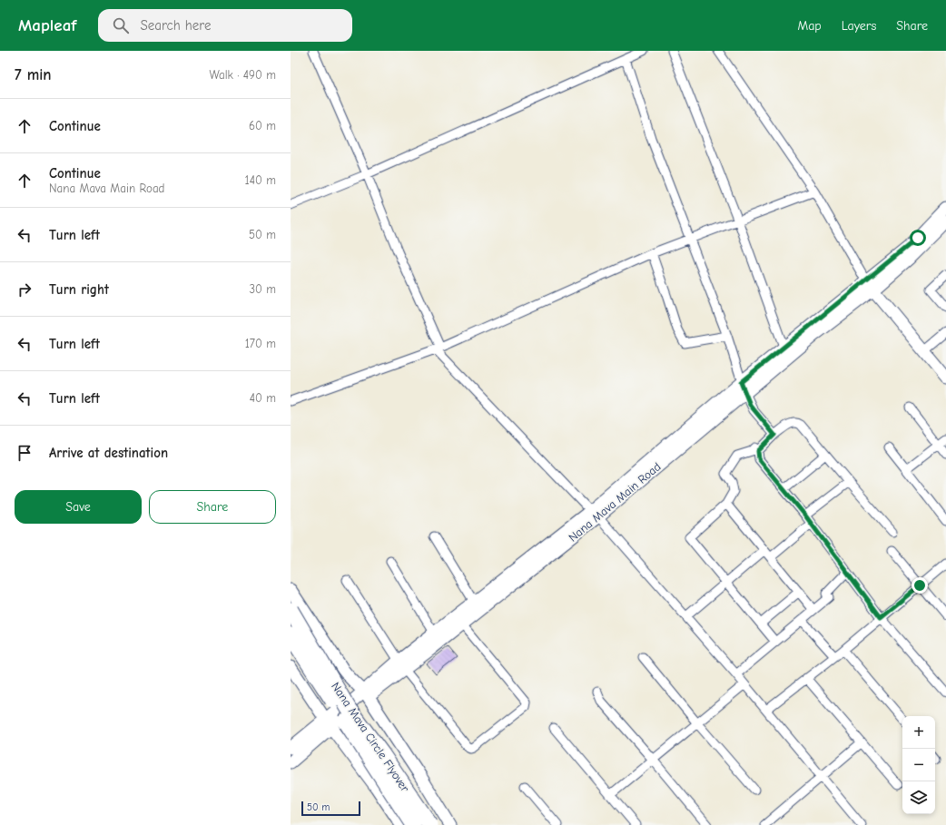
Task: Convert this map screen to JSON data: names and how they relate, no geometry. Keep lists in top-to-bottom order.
{
  "streets": {
    "highway": ["Nana Mava Circle Flyover"],
    "street": ["Nana Mava Main Road"]
  },
  "scale_bar": "50 m",
  "page": {
    "header": "Mapleaf",
    "search": "Search here",
    "nav": ["Map", "Layers", "Share"],
    "heading": ["7 min", "Walk · 490 m"],
    "list": [
      ["Continue", "60 m"],
      ["Continue", "Nana Mava Main Road", "140 m"],
      ["Turn left", "50 m"],
      ["Turn right", "30 m"],
      ["Turn left", "170 m"],
      ["Turn left", "40 m"],
      "Arrive at destination"
    ],
    "buttons": ["Save", "Share"],
    "map_buttons": ["+", "−"],
    "scale": "50 m"
  }
}
